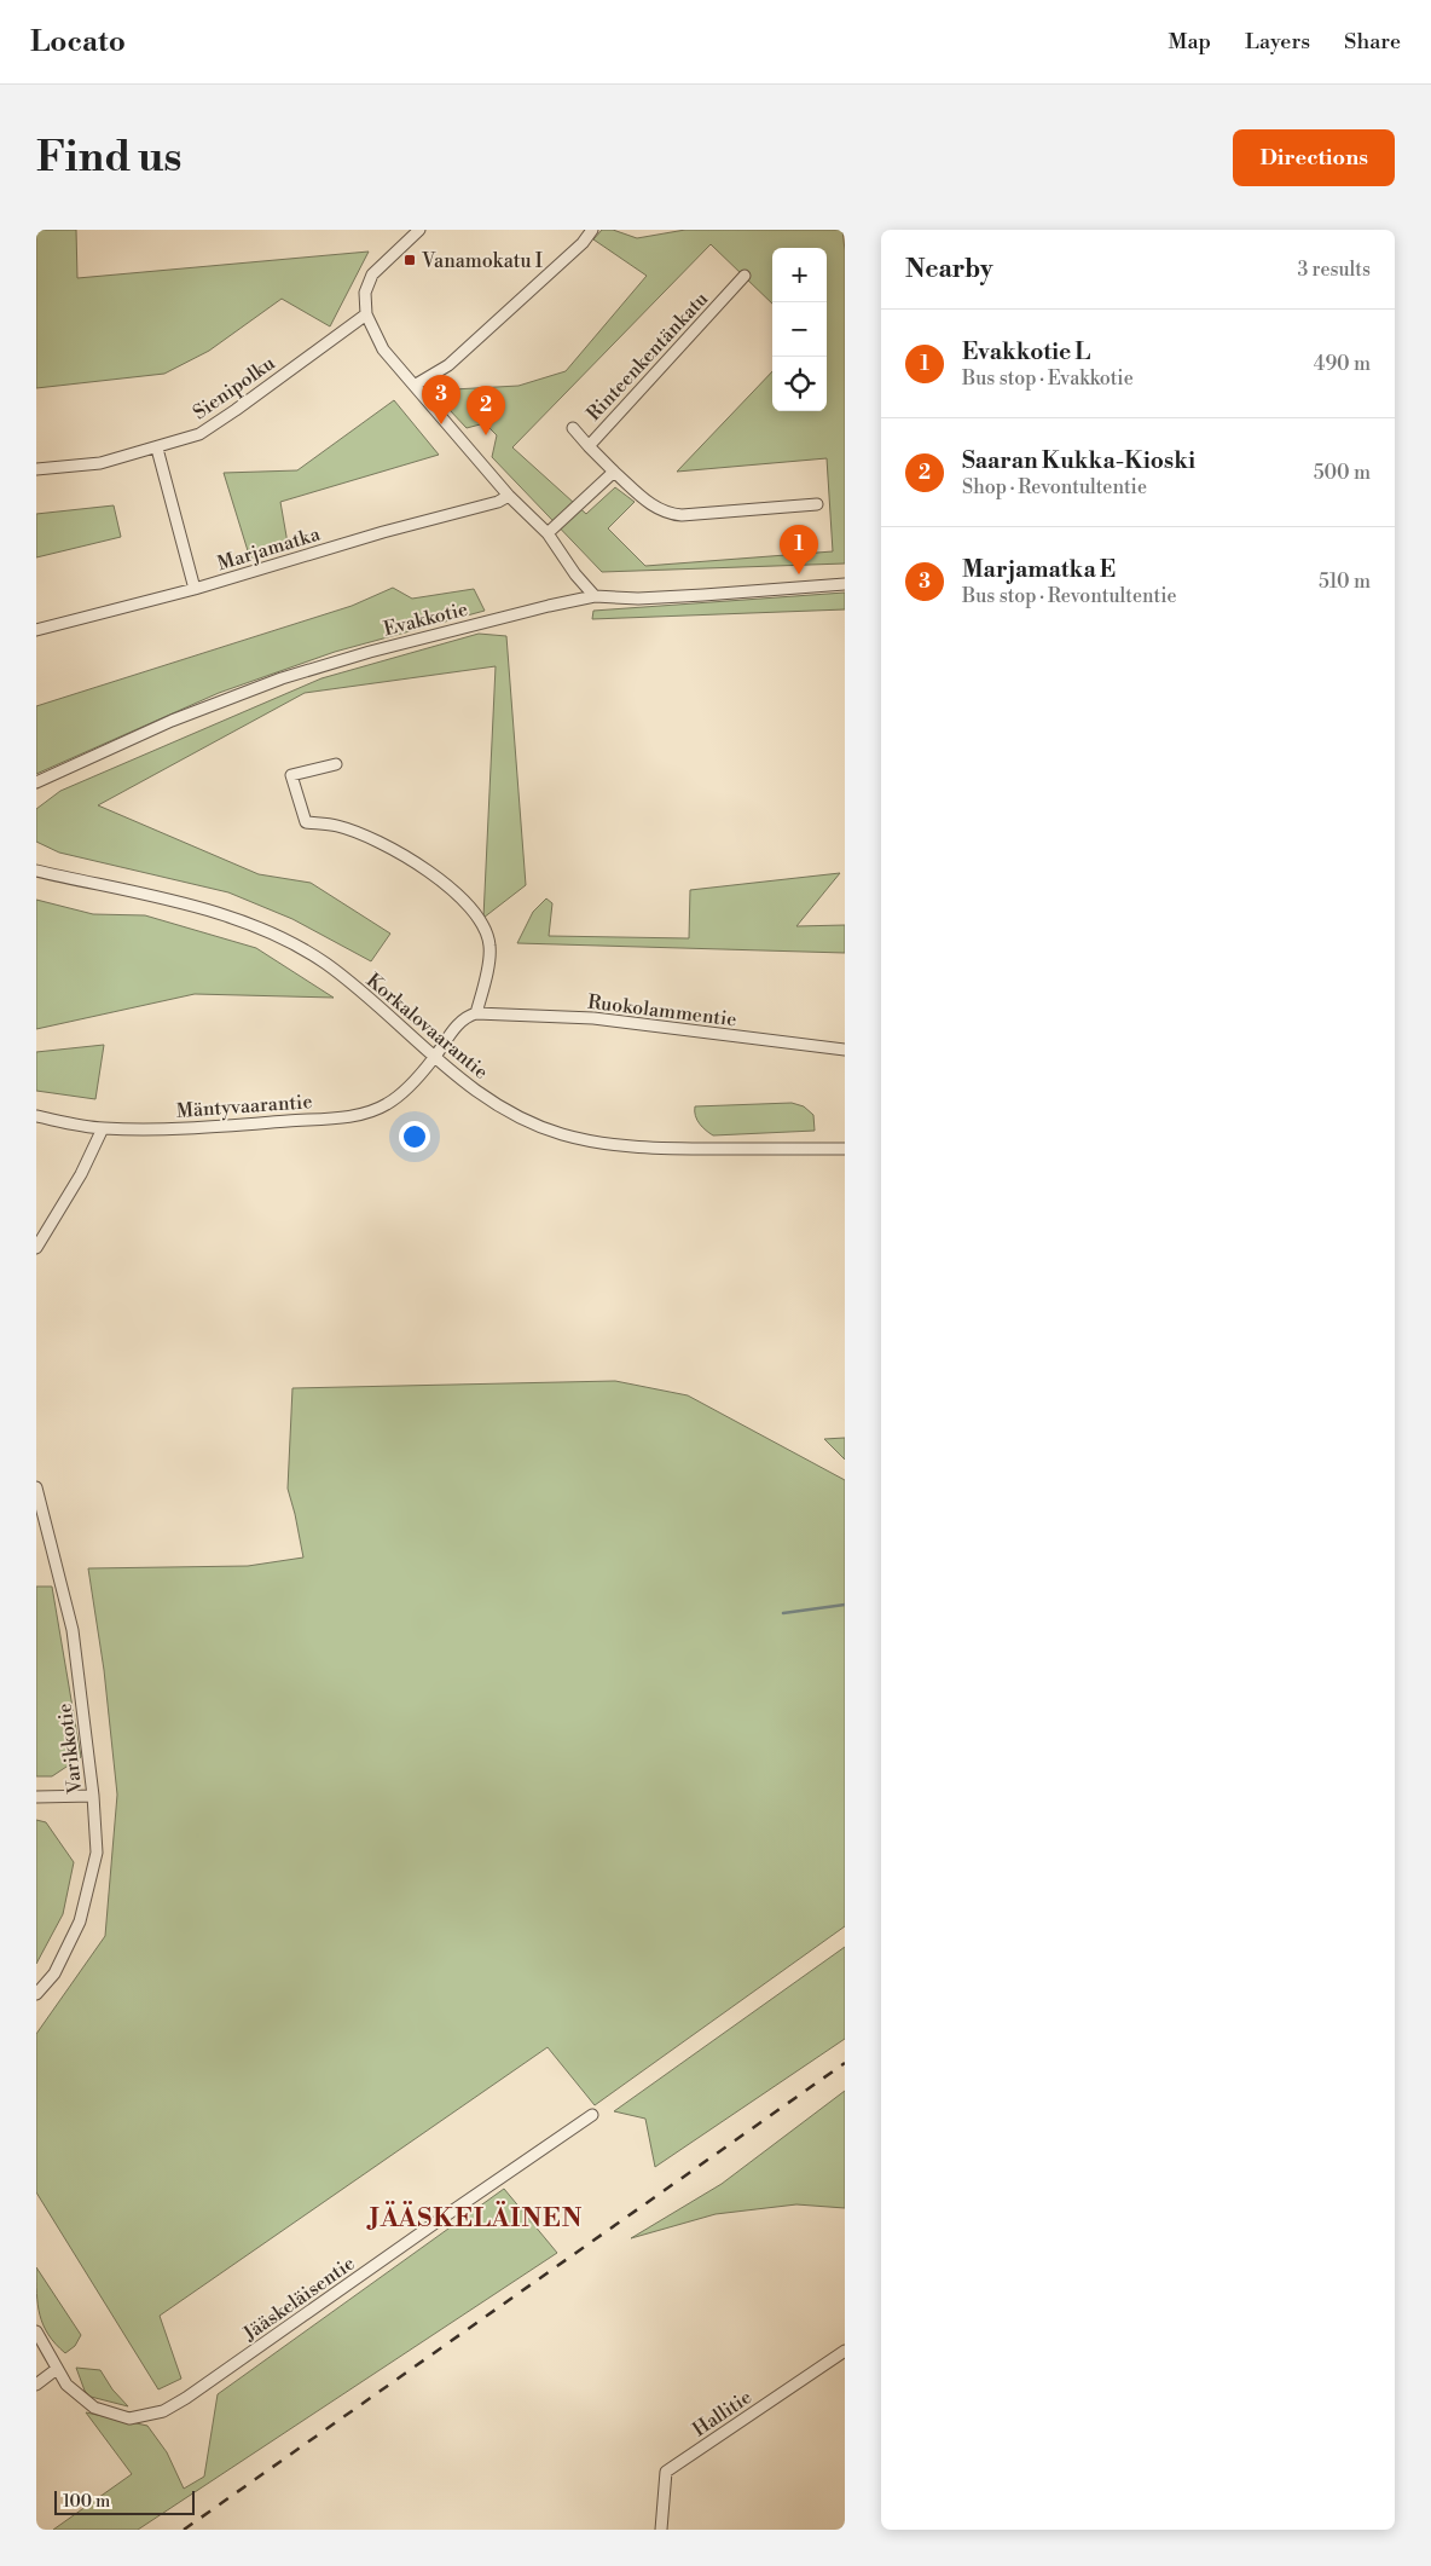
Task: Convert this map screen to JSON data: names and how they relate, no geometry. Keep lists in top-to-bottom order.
{
  "streets": {
    "street": [
      "Rinteenkentänkatu",
      "Sienipolku",
      "Marjamatka",
      "Evakkotie",
      "Ruokolammentie",
      "Korkalovaarantie",
      "Mäntyvaarantie",
      "Varikkotie",
      "Jääskeläisentie",
      "Hallitie"
    ]
  },
  "crossings": [
    ["Ruokolammentie", "Mäntyvaarantie"],
    ["Korkalovaarantie", "Mäntyvaarantie"]
  ],
  "districts": ["JÄÄSKELÄINEN"],
  "places": {
    "transit": ["Vanamokatu I"]
  },
  "scale_bar": "100 m",
  "page": {
    "header": "Locato",
    "nav": ["Map", "Layers", "Share"],
    "buttons": "Directions",
    "title": "Find us",
    "heading": ["Nearby", "3 results"],
    "map_buttons": ["+", "−"],
    "list": [
      {
        "mark": "1",
        "name": "Evakkotie L",
        "note": "Bus stop · Evakkotie",
        "value": "490 m"
      },
      {
        "mark": "2",
        "name": "Saaran Kukka-Kioski",
        "note": "Shop · Revontultentie",
        "value": "500 m"
      },
      {
        "mark": "3",
        "name": "Marjamatka E",
        "note": "Bus stop · Revontultentie",
        "value": "510 m"
      }
    ],
    "pins": ["3", "2", "1"],
    "scale": "100 m"
  }
}
